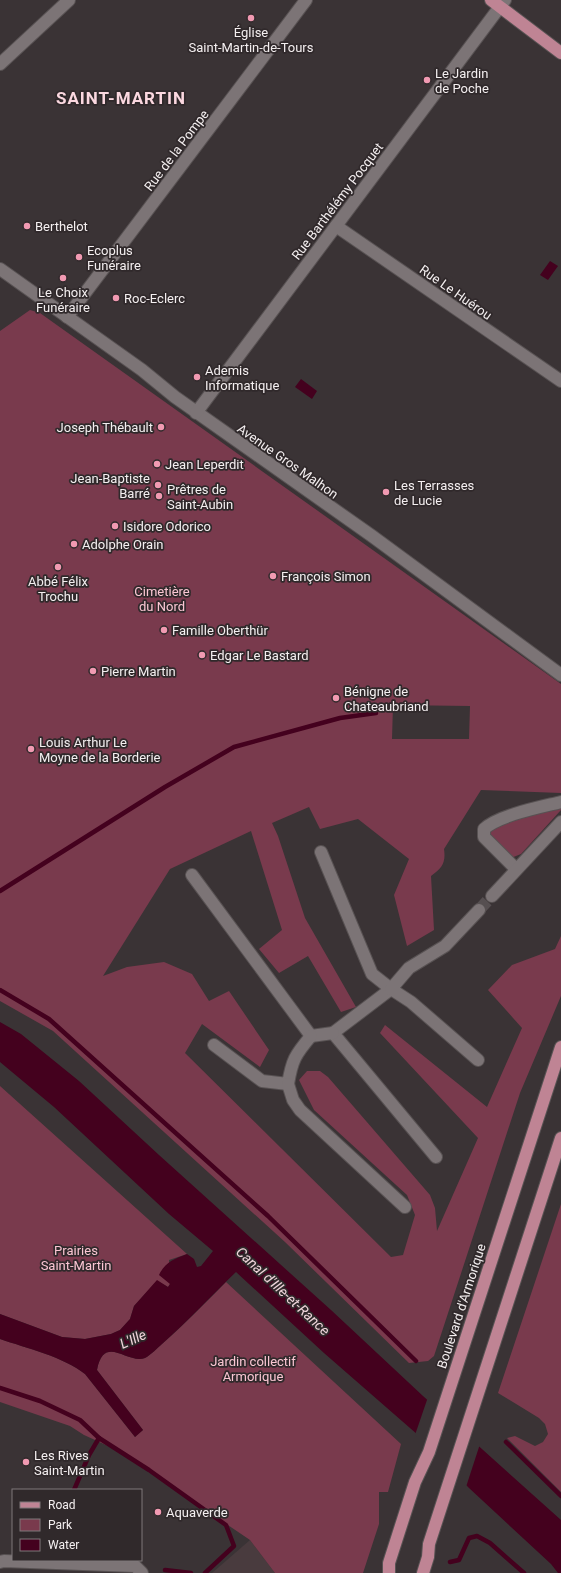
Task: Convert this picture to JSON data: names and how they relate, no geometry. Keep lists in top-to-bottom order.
{
  "streets": {
    "main road": ["Boulevard d'Armorique"],
    "street": [
      "Rue de la Pompe",
      "Rue Barthélémy Pocquet",
      "Rue Le Huérou",
      "Avenue Gros Malhon"
    ]
  },
  "crossings": [
    ["Rue de la Pompe", "Avenue Gros Malhon"],
    ["Rue Barthélémy Pocquet", "Rue Le Huérou"],
    ["Rue Barthélémy Pocquet", "Avenue Gros Malhon"]
  ],
  "districts": ["SAINT-MARTIN"],
  "water": ["Canal d'Ille-et-Rance", "L'Ille"],
  "parks": ["Cimetière du Nord", "Prairies Saint-Martin", "Jardin collectif Armorique"],
  "places": [
    "Église Saint-Martin-de-Tours",
    "Le Jardin de Poche",
    "Berthelot",
    "Ecoplus Funéraire",
    "Le Choix Funéraire",
    "Roc-Eclerc",
    "Ademis Informatique",
    "Joseph Thébault",
    "Jean Leperdit",
    "Jean-Baptiste Barré",
    "Les Terrasses de Lucie",
    "Prêtres de Saint-Aubin",
    "Isidore Odorico",
    "Adolphe Orain",
    "Abbé Félix Trochu",
    "François Simon",
    "Famille Oberthür",
    "Edgar Le Bastard",
    "Pierre Martin",
    "Bénigne de Chateaubriand",
    "Louis Arthur Le Moyne de la Borderie",
    "Les Rives Saint-Martin",
    "Aquaverde"
  ],
  "legend": ["Road", "Park", "Water"]
}
